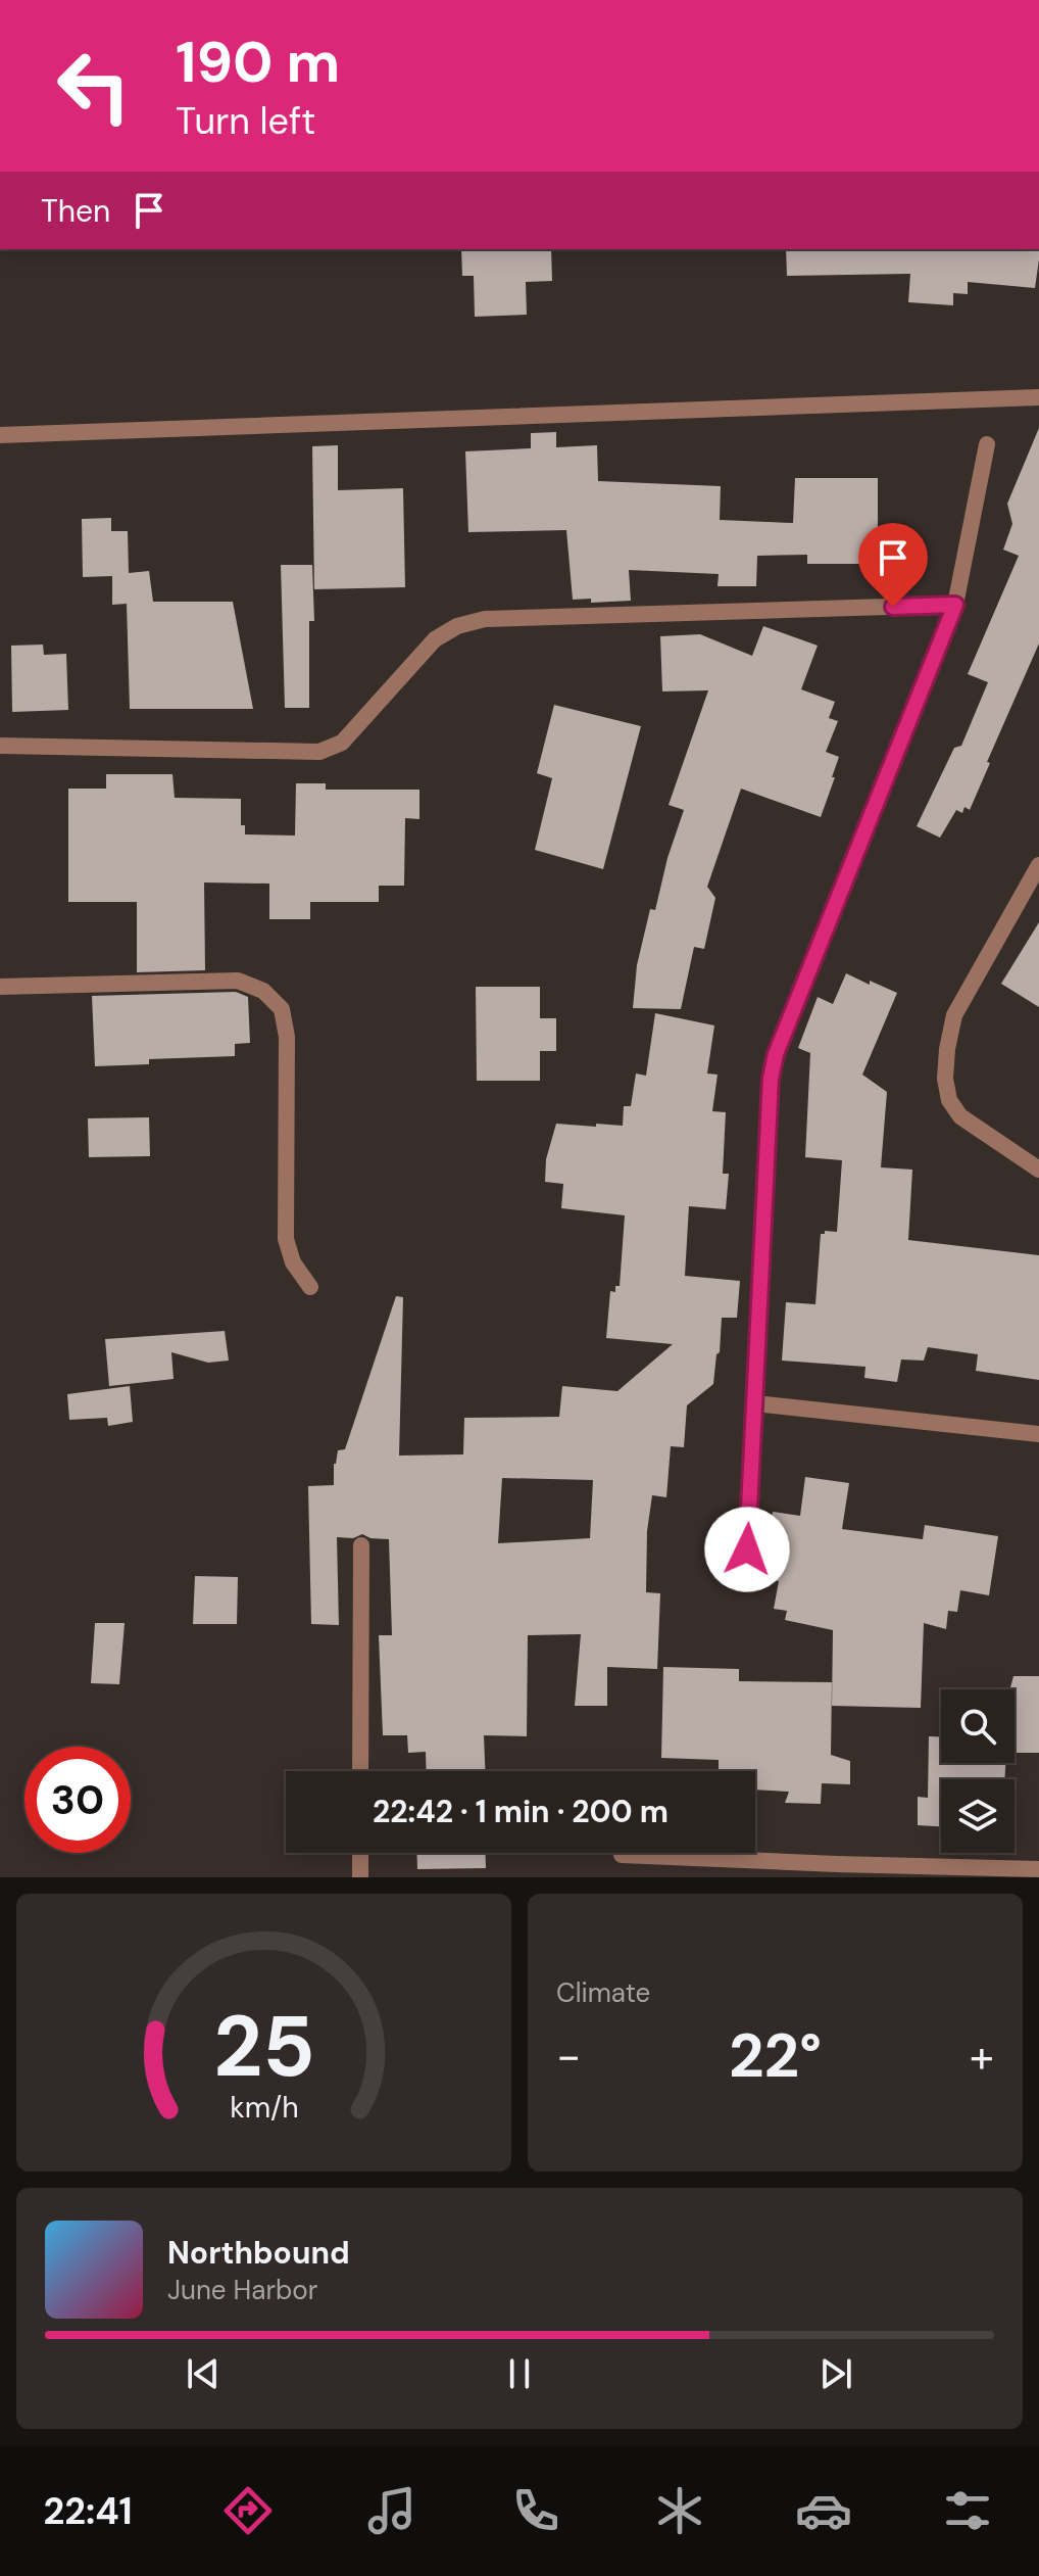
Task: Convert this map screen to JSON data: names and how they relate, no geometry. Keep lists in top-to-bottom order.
{
  "page": {
    "turn": ["190 m", "Turn left"],
    "then": "Then",
    "limit": "30",
    "trip": "22:42 · 1 min · 200 m",
    "tile": "Climate",
    "heat": ["−", "22°", "+"],
    "song": ["Northbound", "June Harbor"],
    "tabs": "22:41",
    "gauge": ["25", "km/h"]
  }
}
